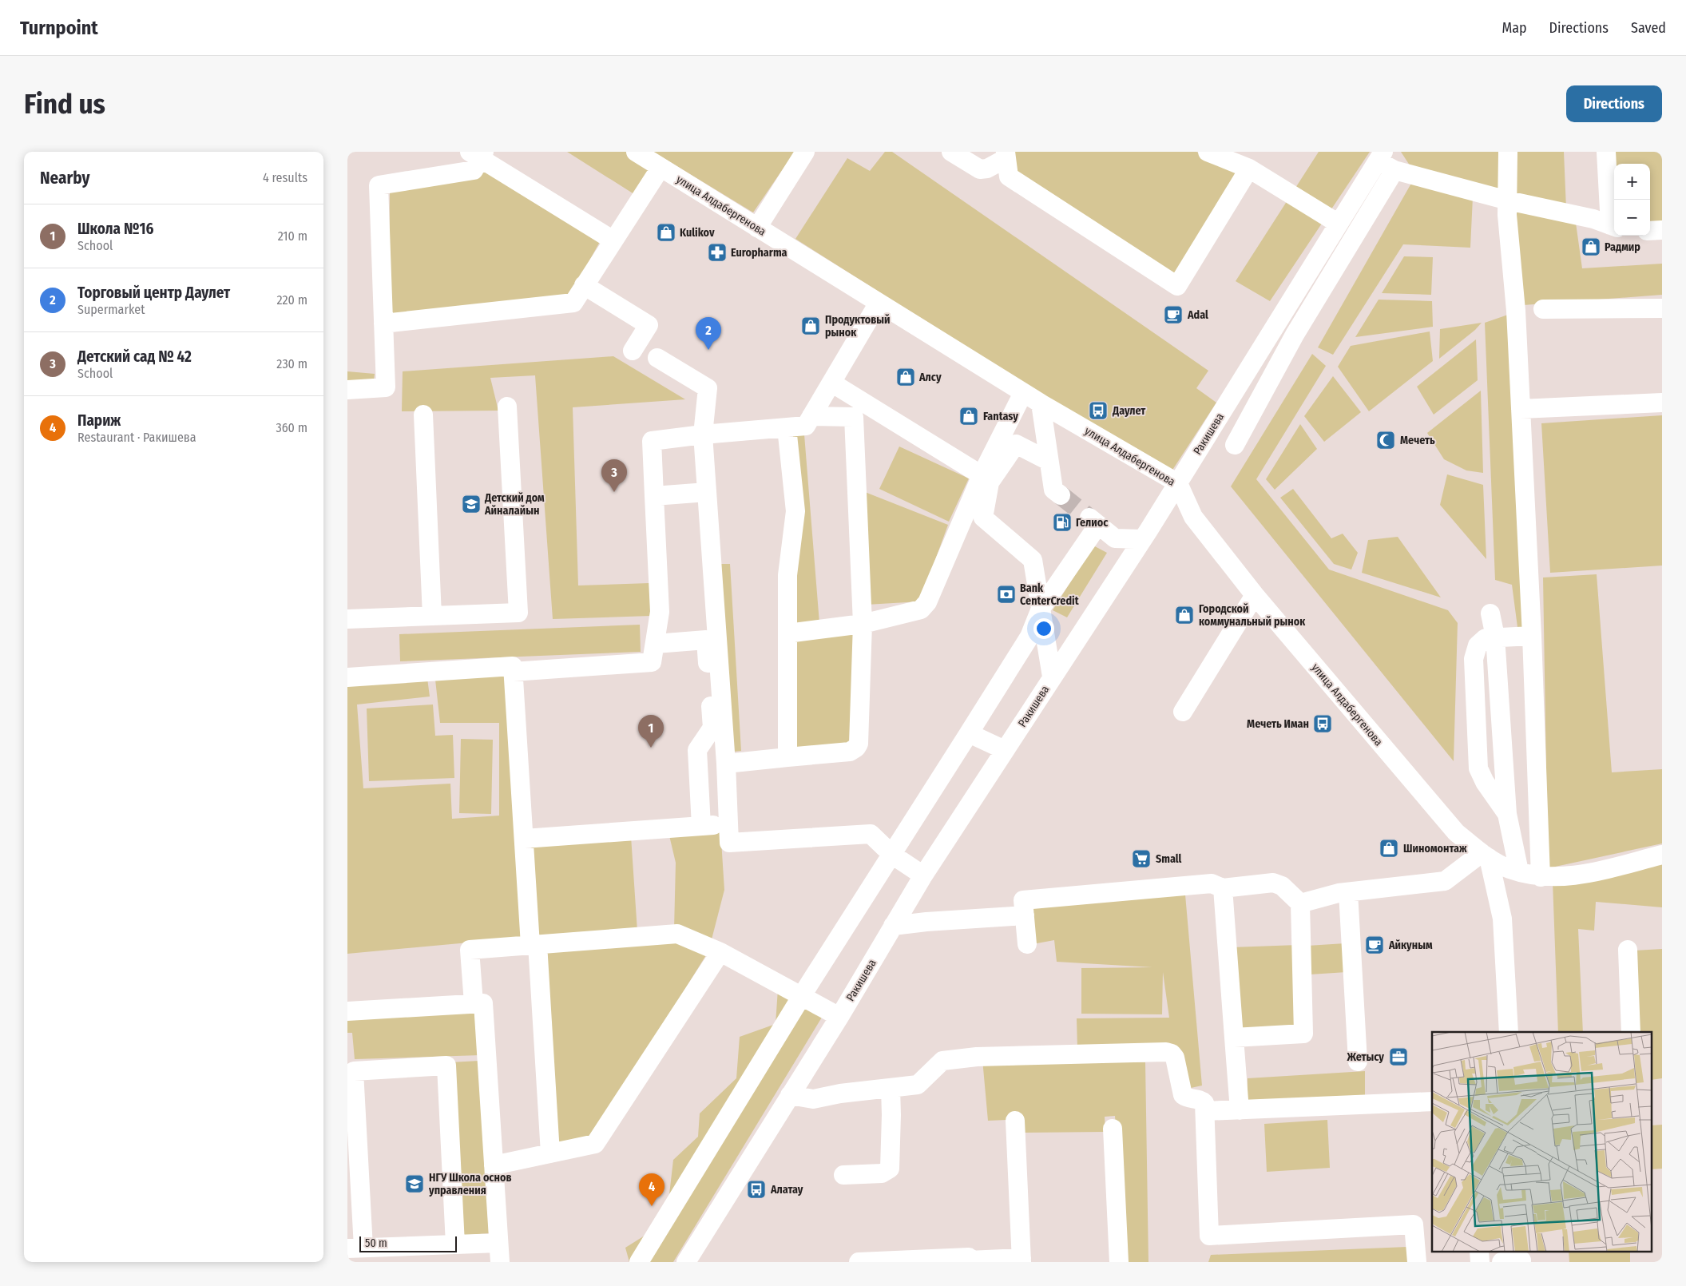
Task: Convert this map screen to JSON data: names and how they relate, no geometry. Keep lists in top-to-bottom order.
{
  "streets": {
    "street": ["улица Алдабергенова", "Ракишева"]
  },
  "crossings": [
    ["улица Алдабергенова", "Ракишева"]
  ],
  "places": {
    "shop": [
      "Kulikov",
      "Радмир",
      "Продуктовый рынок",
      "Алсу",
      "Fantasy",
      "Городской коммунальный рынок",
      "Шиномонтаж"
    ],
    "pharmacy": ["Europharma"],
    "cafe": ["Adal", "Айкуным"],
    "bus stop": ["Даулет", "Мечеть Иман", "Алатау"],
    "mosque": ["Мечеть"],
    "school or university": ["Детский дом Айналайын", "НГУ Школа основ управления"],
    "fuel station": ["Гелиос"],
    "bank": ["Bank CenterCredit"],
    "supermarket": ["Small"],
    "office": ["Жетысу"]
  },
  "scale_bar": "50 m",
  "page": {
    "header": "Turnpoint",
    "nav": ["Map", "Directions", "Saved"],
    "buttons": "Directions",
    "title": "Find us",
    "heading": ["Nearby", "4 results"],
    "map_buttons": ["+", "−"],
    "list": [
      {
        "mark": "1",
        "name": "Школа №16",
        "note": "School",
        "value": "210 m"
      },
      {
        "mark": "2",
        "name": "Торговый центр Даулет",
        "note": "Supermarket",
        "value": "220 m"
      },
      {
        "mark": "3",
        "name": "Детский сад № 42",
        "note": "School",
        "value": "230 m"
      },
      {
        "mark": "4",
        "name": "Париж",
        "note": "Restaurant · Ракишева",
        "value": "360 m"
      }
    ],
    "pins": [
      "2",
      "3",
      "1",
      "4"
    ],
    "scale": "50 m"
  }
}
